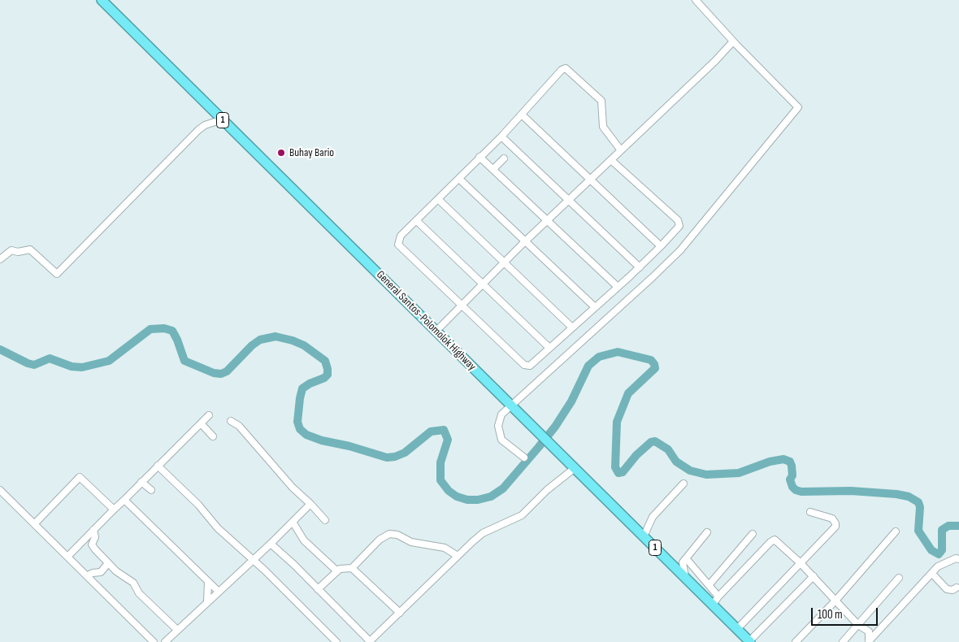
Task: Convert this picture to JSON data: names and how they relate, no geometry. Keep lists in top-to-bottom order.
{
  "streets": {
    "highway": ["1", "General Santos-Polomolok Highway"]
  },
  "places": ["Buhay Bario"],
  "scale_bar": "100 m"
}
